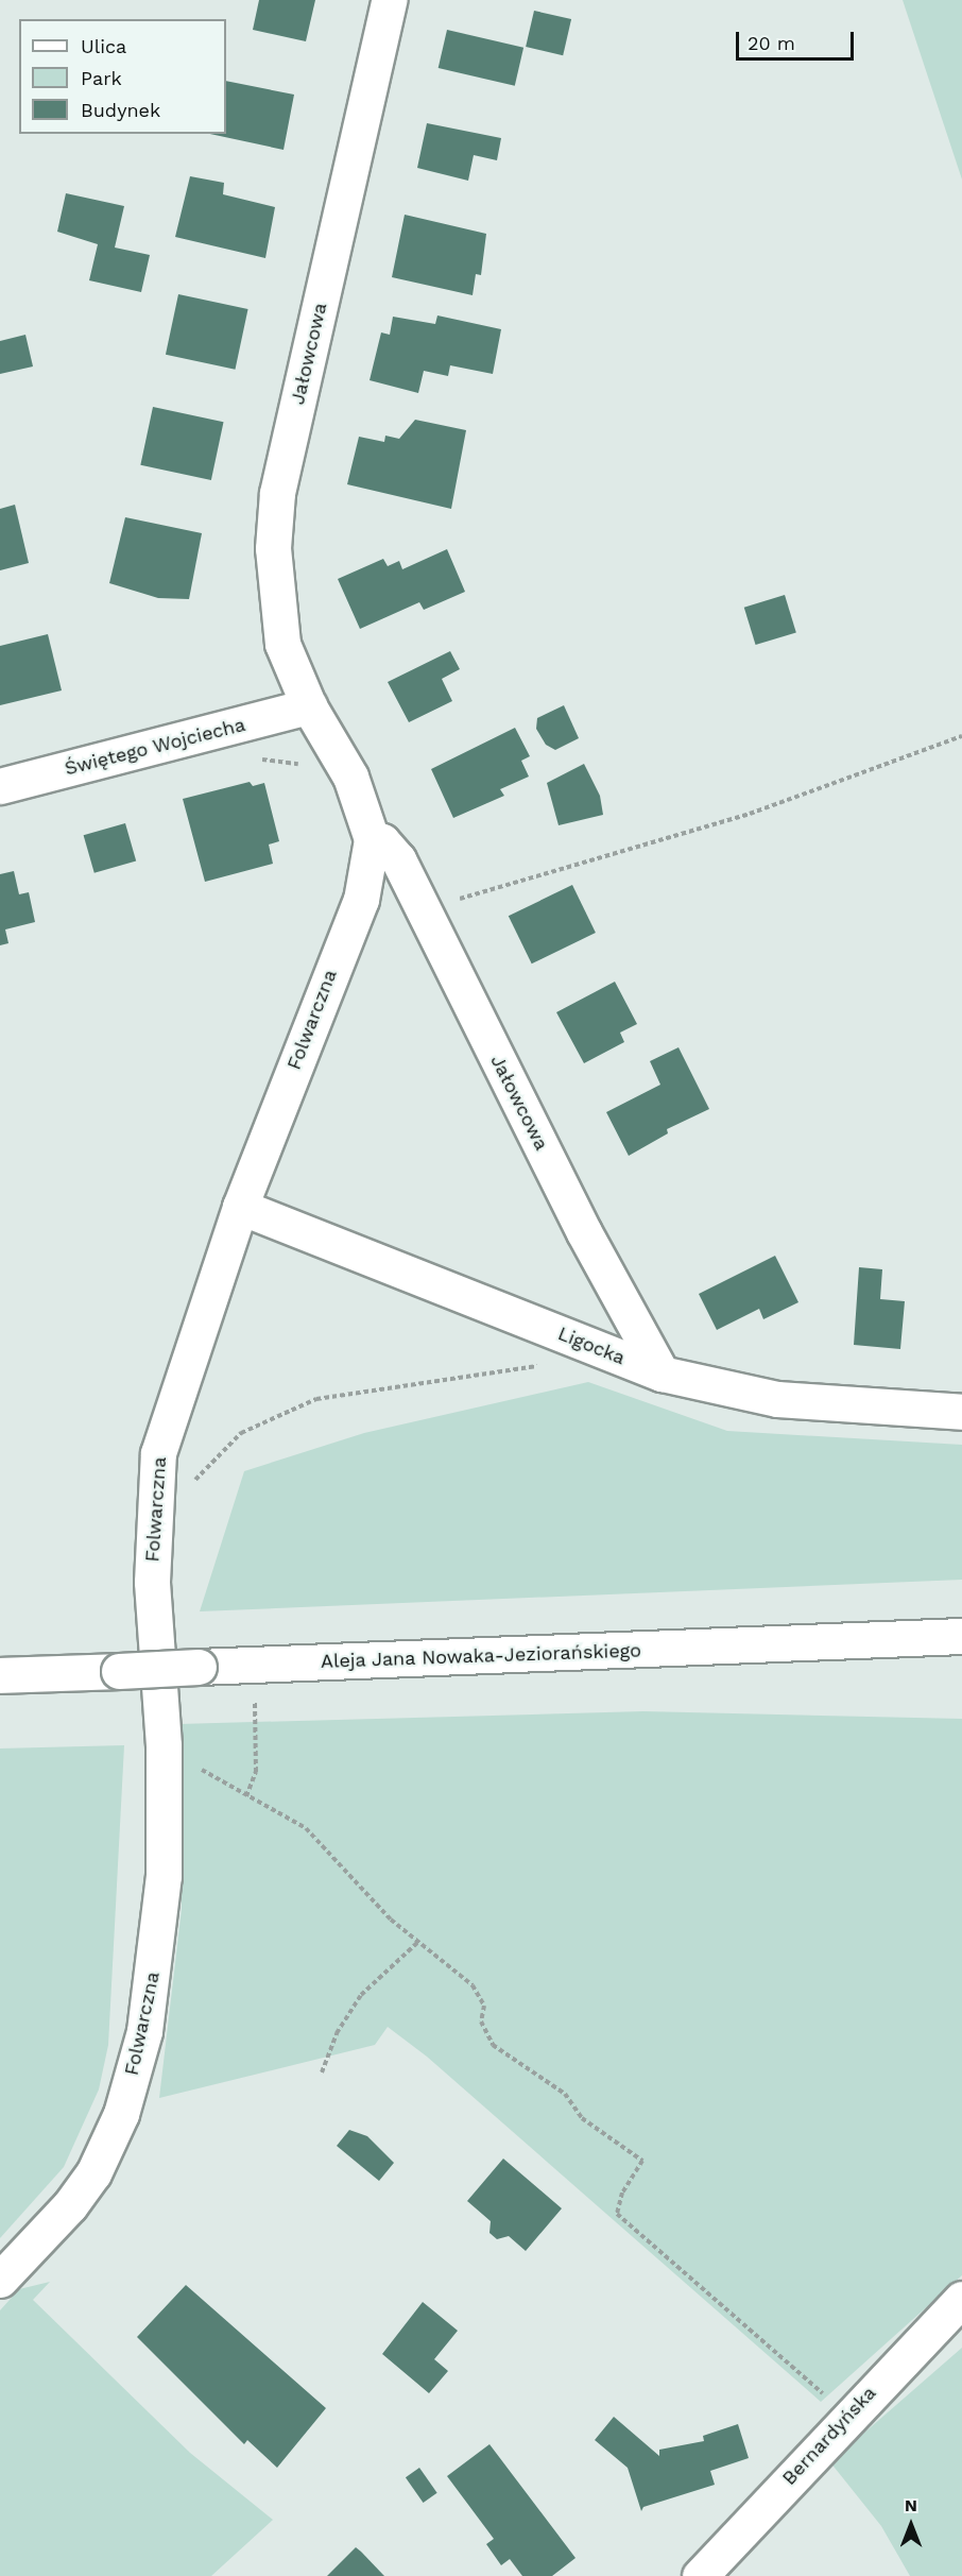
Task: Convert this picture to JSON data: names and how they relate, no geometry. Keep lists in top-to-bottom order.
{
  "streets": {
    "street": [
      "Jałowcowa",
      "Świętego Wojciecha",
      "Folwarczna",
      "Ligocka",
      "Aleja Jana Nowaka-Jeziorańskiego",
      "Bernardyńska"
    ]
  },
  "crossings": [
    ["Jałowcowa", "Świętego Wojciecha"],
    ["Jałowcowa", "Folwarczna"],
    ["Jałowcowa", "Ligocka"],
    ["Świętego Wojciecha", "Folwarczna"],
    ["Folwarczna", "Ligocka"]
  ],
  "legend": ["Ulica", "Park", "Budynek"],
  "scale_bar": "20 m",
  "north": "top"
}
